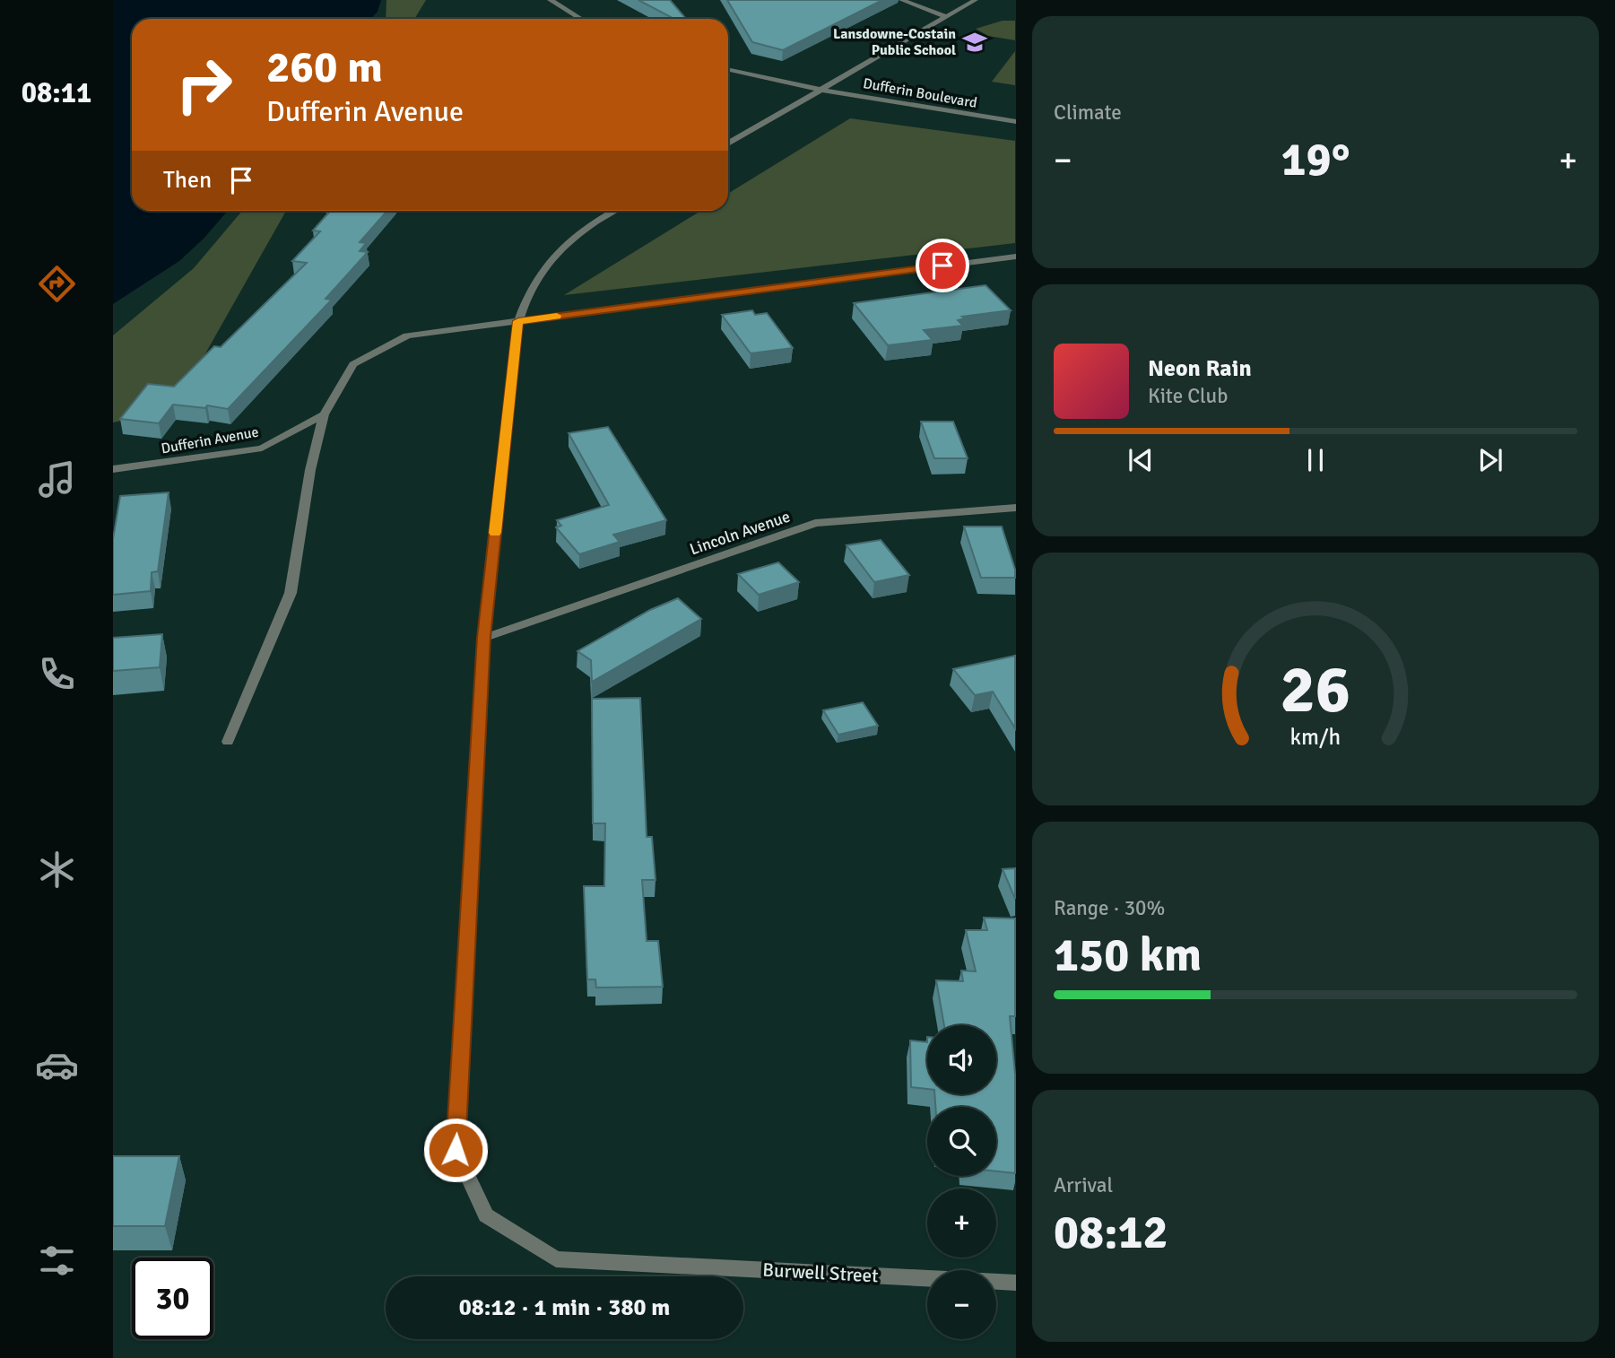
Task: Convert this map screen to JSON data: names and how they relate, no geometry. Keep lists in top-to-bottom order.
{
  "streets": {
    "street": [
      "Dufferin Boulevard",
      "Dufferin Avenue",
      "Lincoln Avenue",
      "Burwell Street"
    ]
  },
  "crossings": [
    ["Lincoln Avenue", "Burwell Street"]
  ],
  "places": {
    "school or university": ["Lansdowne-Costain Public School"]
  },
  "page": {
    "tabs": "08:11",
    "tile": [
      "Climate",
      ["Range · 30%", "150 km"],
      ["Arrival", "08:12"]
    ],
    "turn": ["260 m", "Dufferin Avenue"],
    "heat": ["−", "19°", "+"],
    "then": "Then",
    "song": ["Neon Rain", "Kite Club"],
    "map_buttons": ["+", "−"],
    "limit": "30",
    "trip": "08:12 · 1 min · 380 m",
    "gauge": ["26", "km/h"]
  }
}
